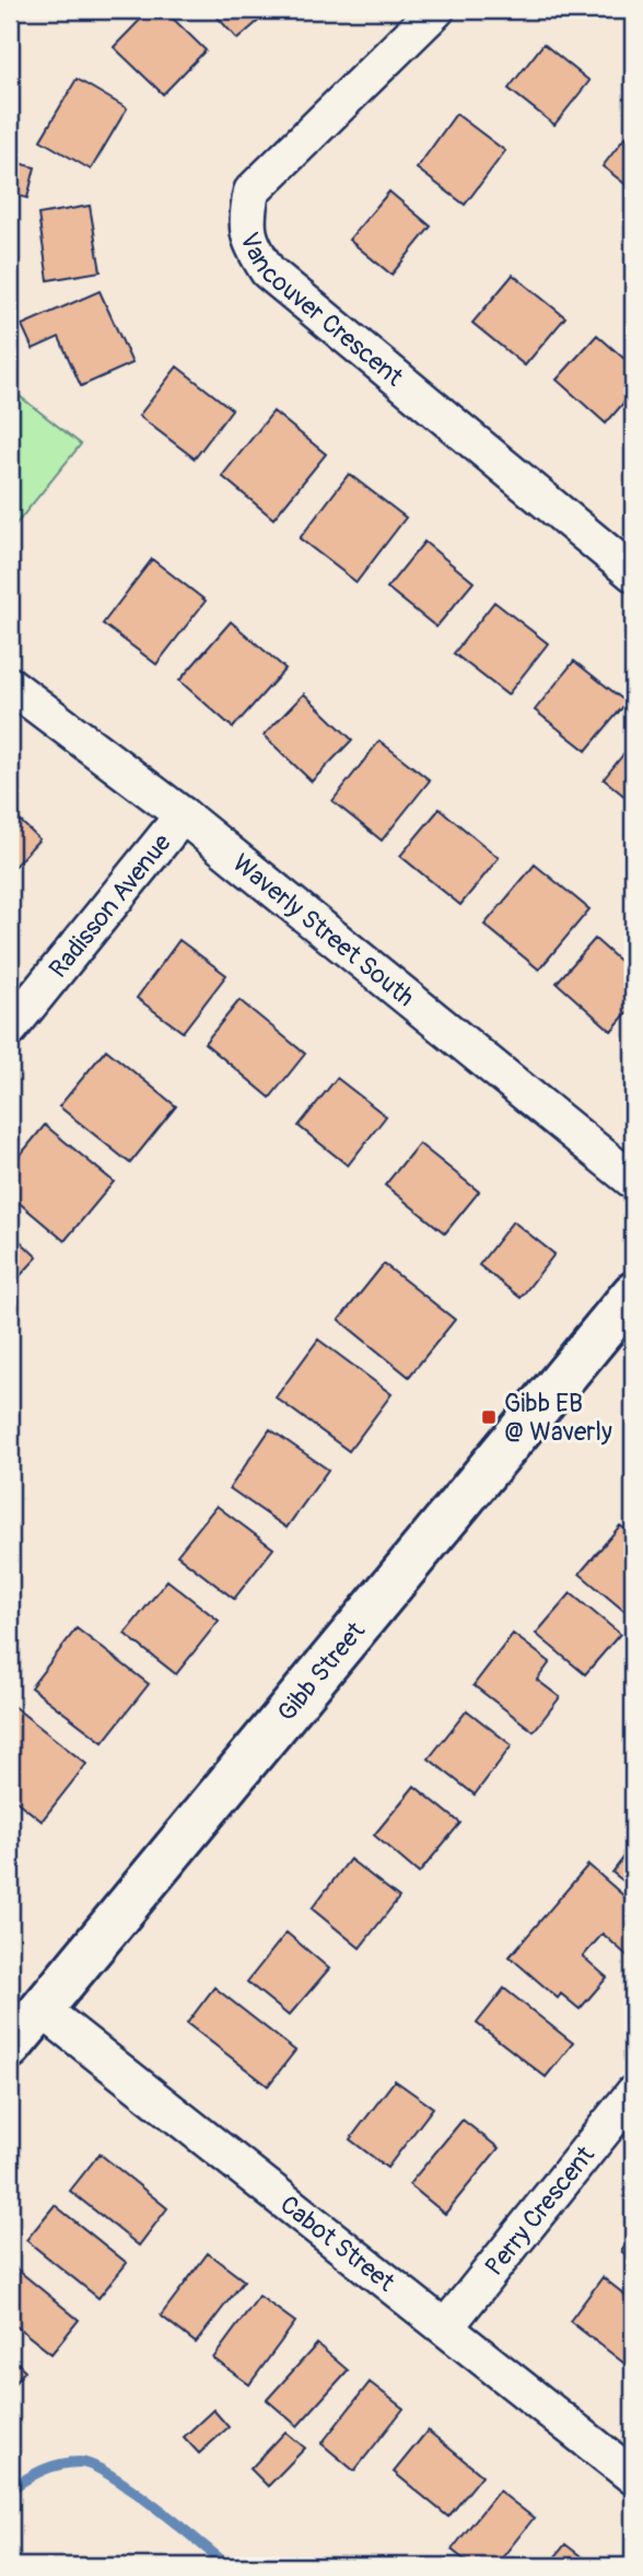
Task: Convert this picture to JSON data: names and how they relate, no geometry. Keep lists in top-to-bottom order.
{
  "streets": {
    "main road": ["Gibb Street"],
    "street": [
      "Vancouver Crescent",
      "Radisson Avenue",
      "Waverly Street South",
      "Perry Crescent",
      "Cabot Street"
    ]
  },
  "crossings": [
    ["Radisson Avenue", "Waverly Street South"],
    ["Gibb Street", "Cabot Street"],
    ["Perry Crescent", "Cabot Street"]
  ],
  "places": {
    "transit": ["Gibb EB @ Waverly"]
  }
}
